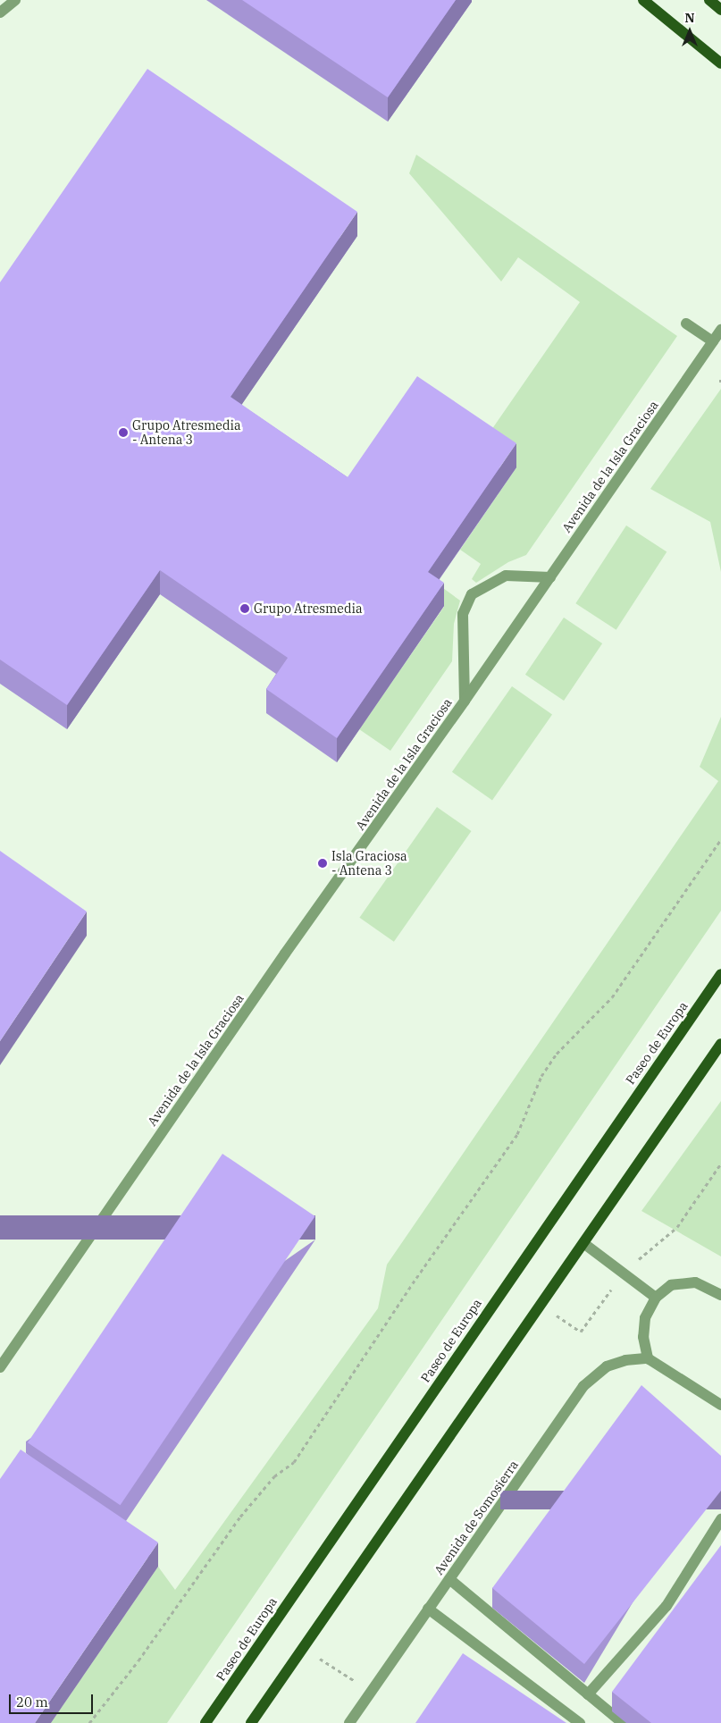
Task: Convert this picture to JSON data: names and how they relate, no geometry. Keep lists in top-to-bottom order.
{
  "streets": {
    "main road": ["Paseo de Europa"],
    "street": ["Avenida de la Isla Graciosa", "Avenida de Somosierra"]
  },
  "places": ["Grupo Atresmedia - Antena 3", "Grupo Atresmedia", "Isla Graciosa - Antena 3"],
  "scale_bar": "20 m",
  "north": "top"
}
